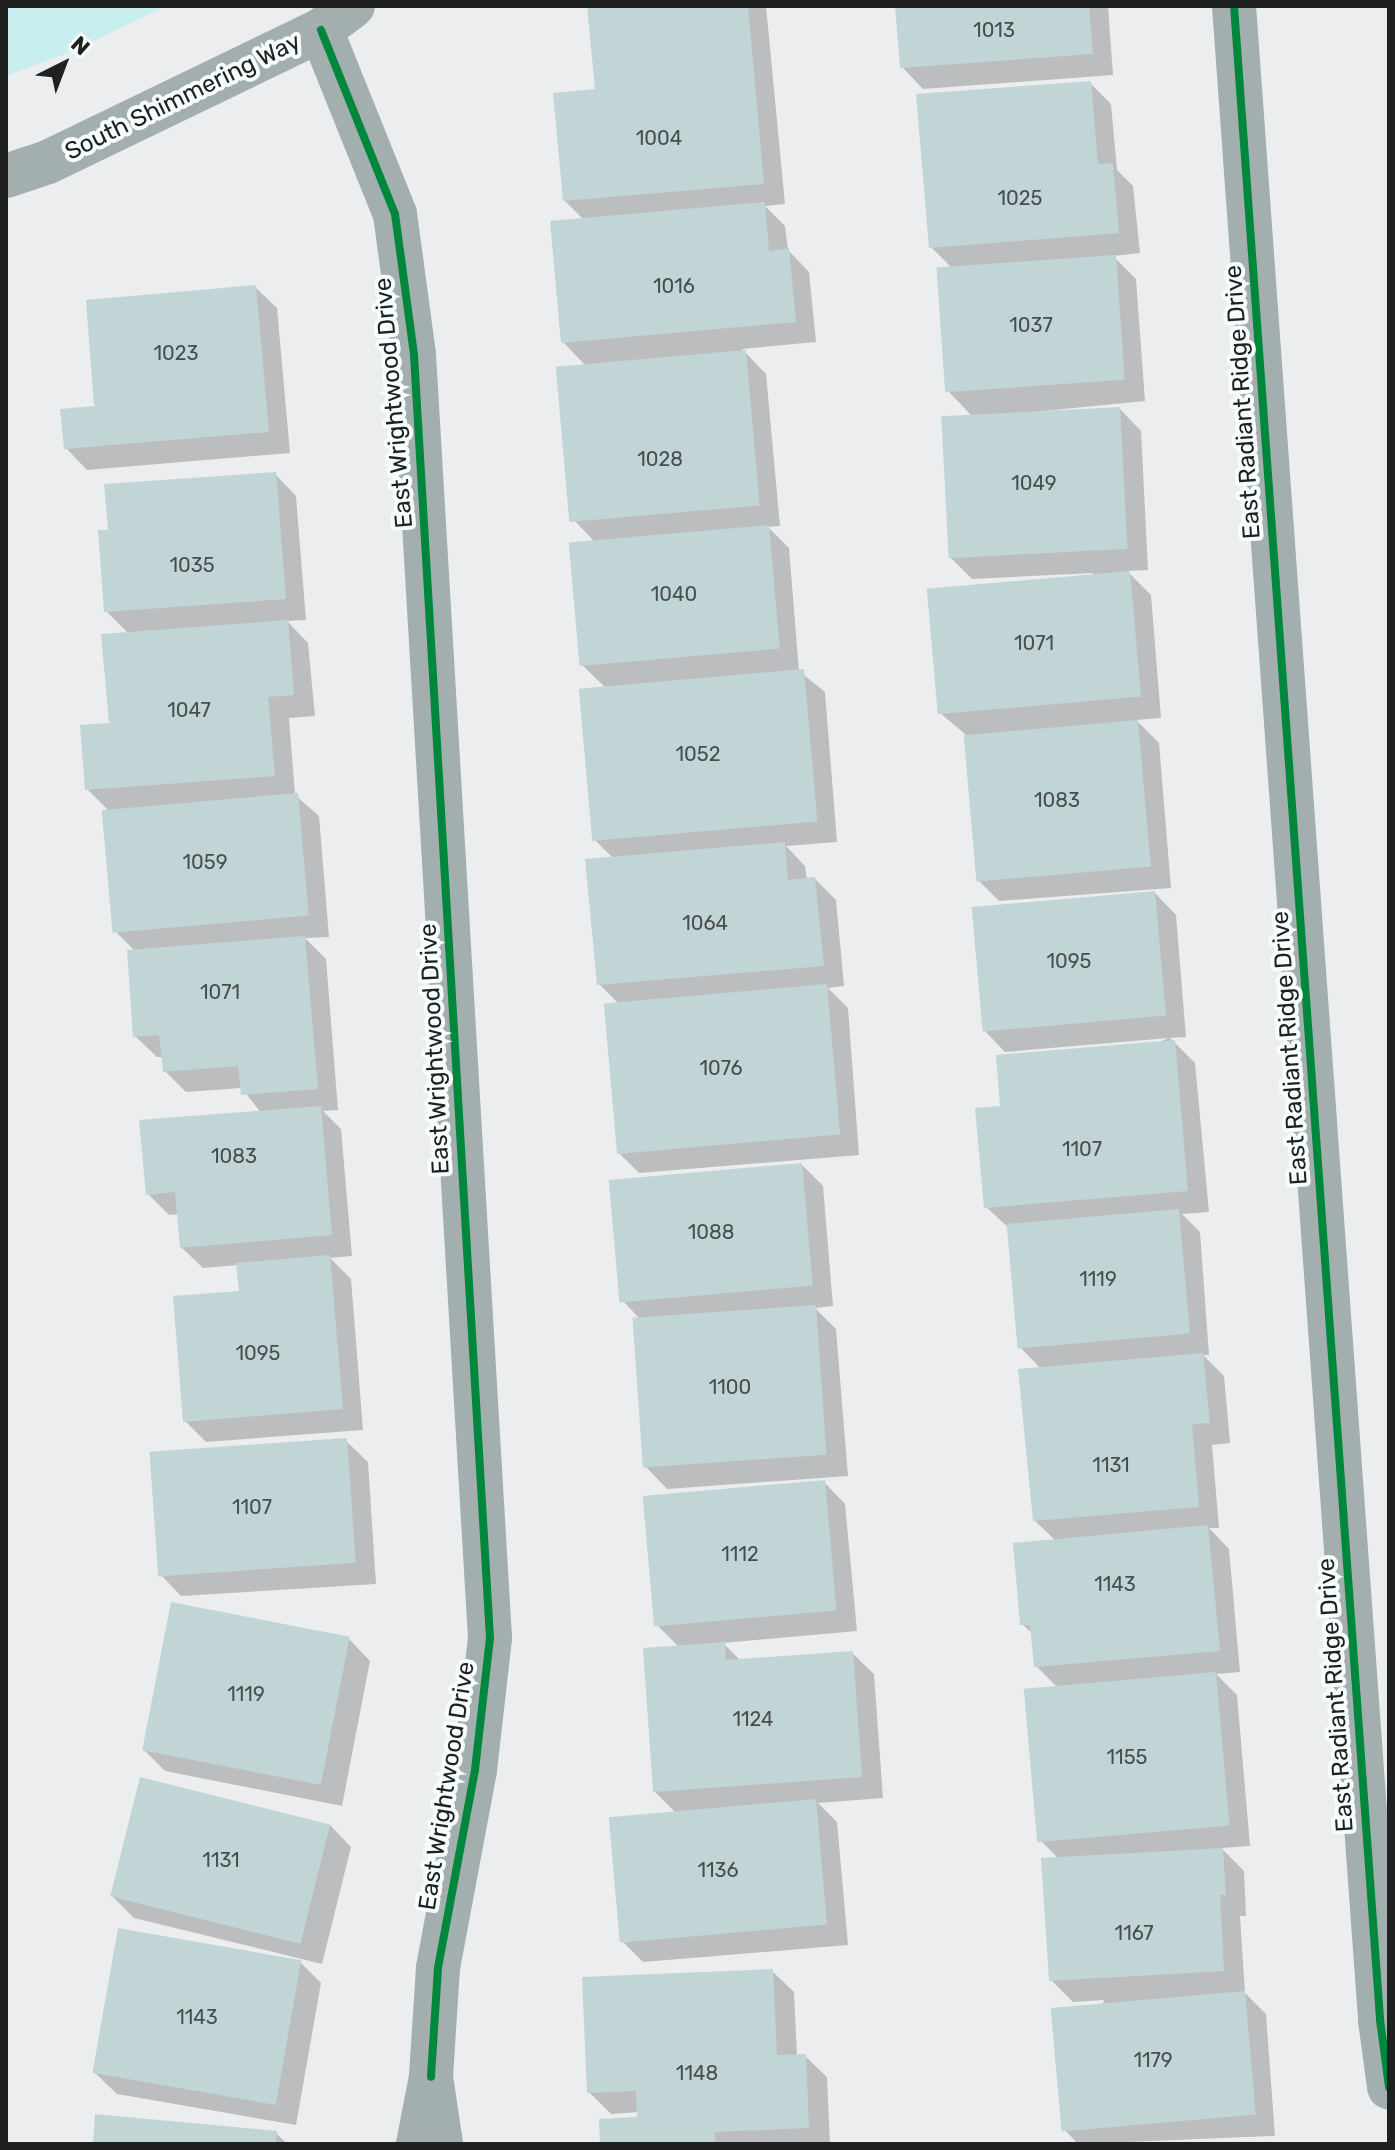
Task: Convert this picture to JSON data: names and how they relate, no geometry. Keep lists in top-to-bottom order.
{
  "streets": {
    "street": ["South Shimmering Way", "East Radiant Ridge Drive", "East Wrightwood Drive"]
  },
  "crossings": [
    ["South Shimmering Way", "East Wrightwood Drive"]
  ],
  "house_numbers": [
    "1013",
    "1004",
    "1025",
    "1016",
    "1037",
    "1023",
    "1028",
    "1049",
    "1035",
    "1040",
    "1071",
    "1047",
    "1052",
    "1083",
    "1059",
    "1064",
    "1095",
    "1071",
    "1076",
    "1107",
    "1083",
    "1088",
    "1119",
    "1095",
    "1100",
    "1131",
    "1107",
    "1112",
    "1143",
    "1119",
    "1124",
    "1155",
    "1131",
    "1136",
    "1167",
    "1143",
    "1179",
    "1148"
  ],
  "north": "top right"
}
